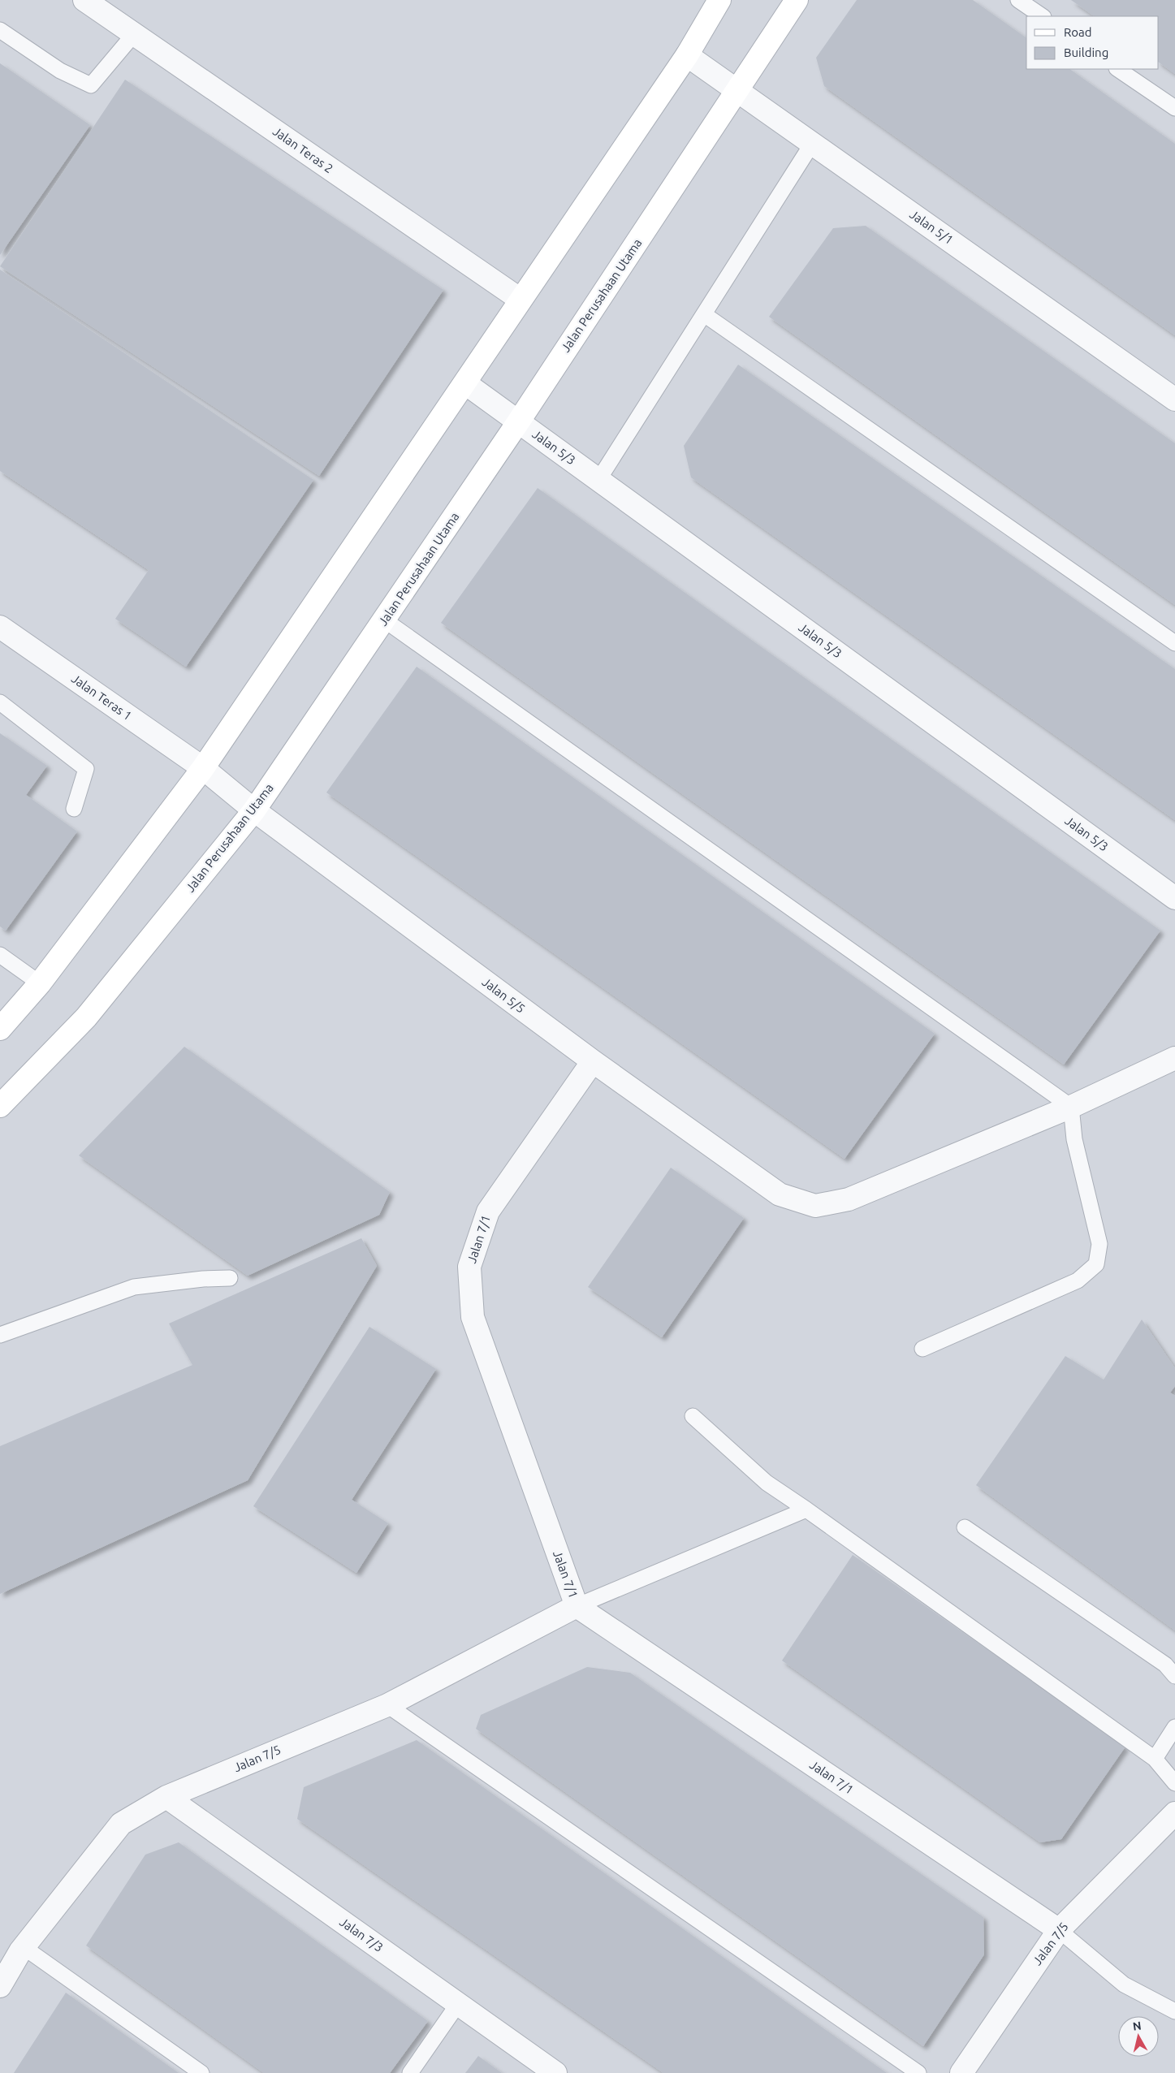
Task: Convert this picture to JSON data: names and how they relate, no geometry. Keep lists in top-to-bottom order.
{
  "streets": {
    "street": [
      "Jalan Teras 2",
      "Jalan 5/1",
      "Jalan Perusahaan Utama",
      "Jalan 5/3",
      "Jalan Teras 1",
      "Jalan 5/5",
      "Jalan 7/1",
      "Jalan 7/5",
      "Jalan 7/3"
    ]
  },
  "crossings": [
    ["Jalan 5/1", "Jalan Perusahaan Utama"],
    ["Jalan Perusahaan Utama", "Jalan 5/3"],
    ["Jalan Perusahaan Utama", "Jalan 5/5"],
    ["Jalan Teras 1", "Jalan 5/5"],
    ["Jalan 5/5", "Jalan 7/1"],
    ["Jalan 7/1", "Jalan 7/5"],
    ["Jalan 7/5", "Jalan 7/3"]
  ],
  "legend": ["Road", "Building"],
  "north": "top"
}
